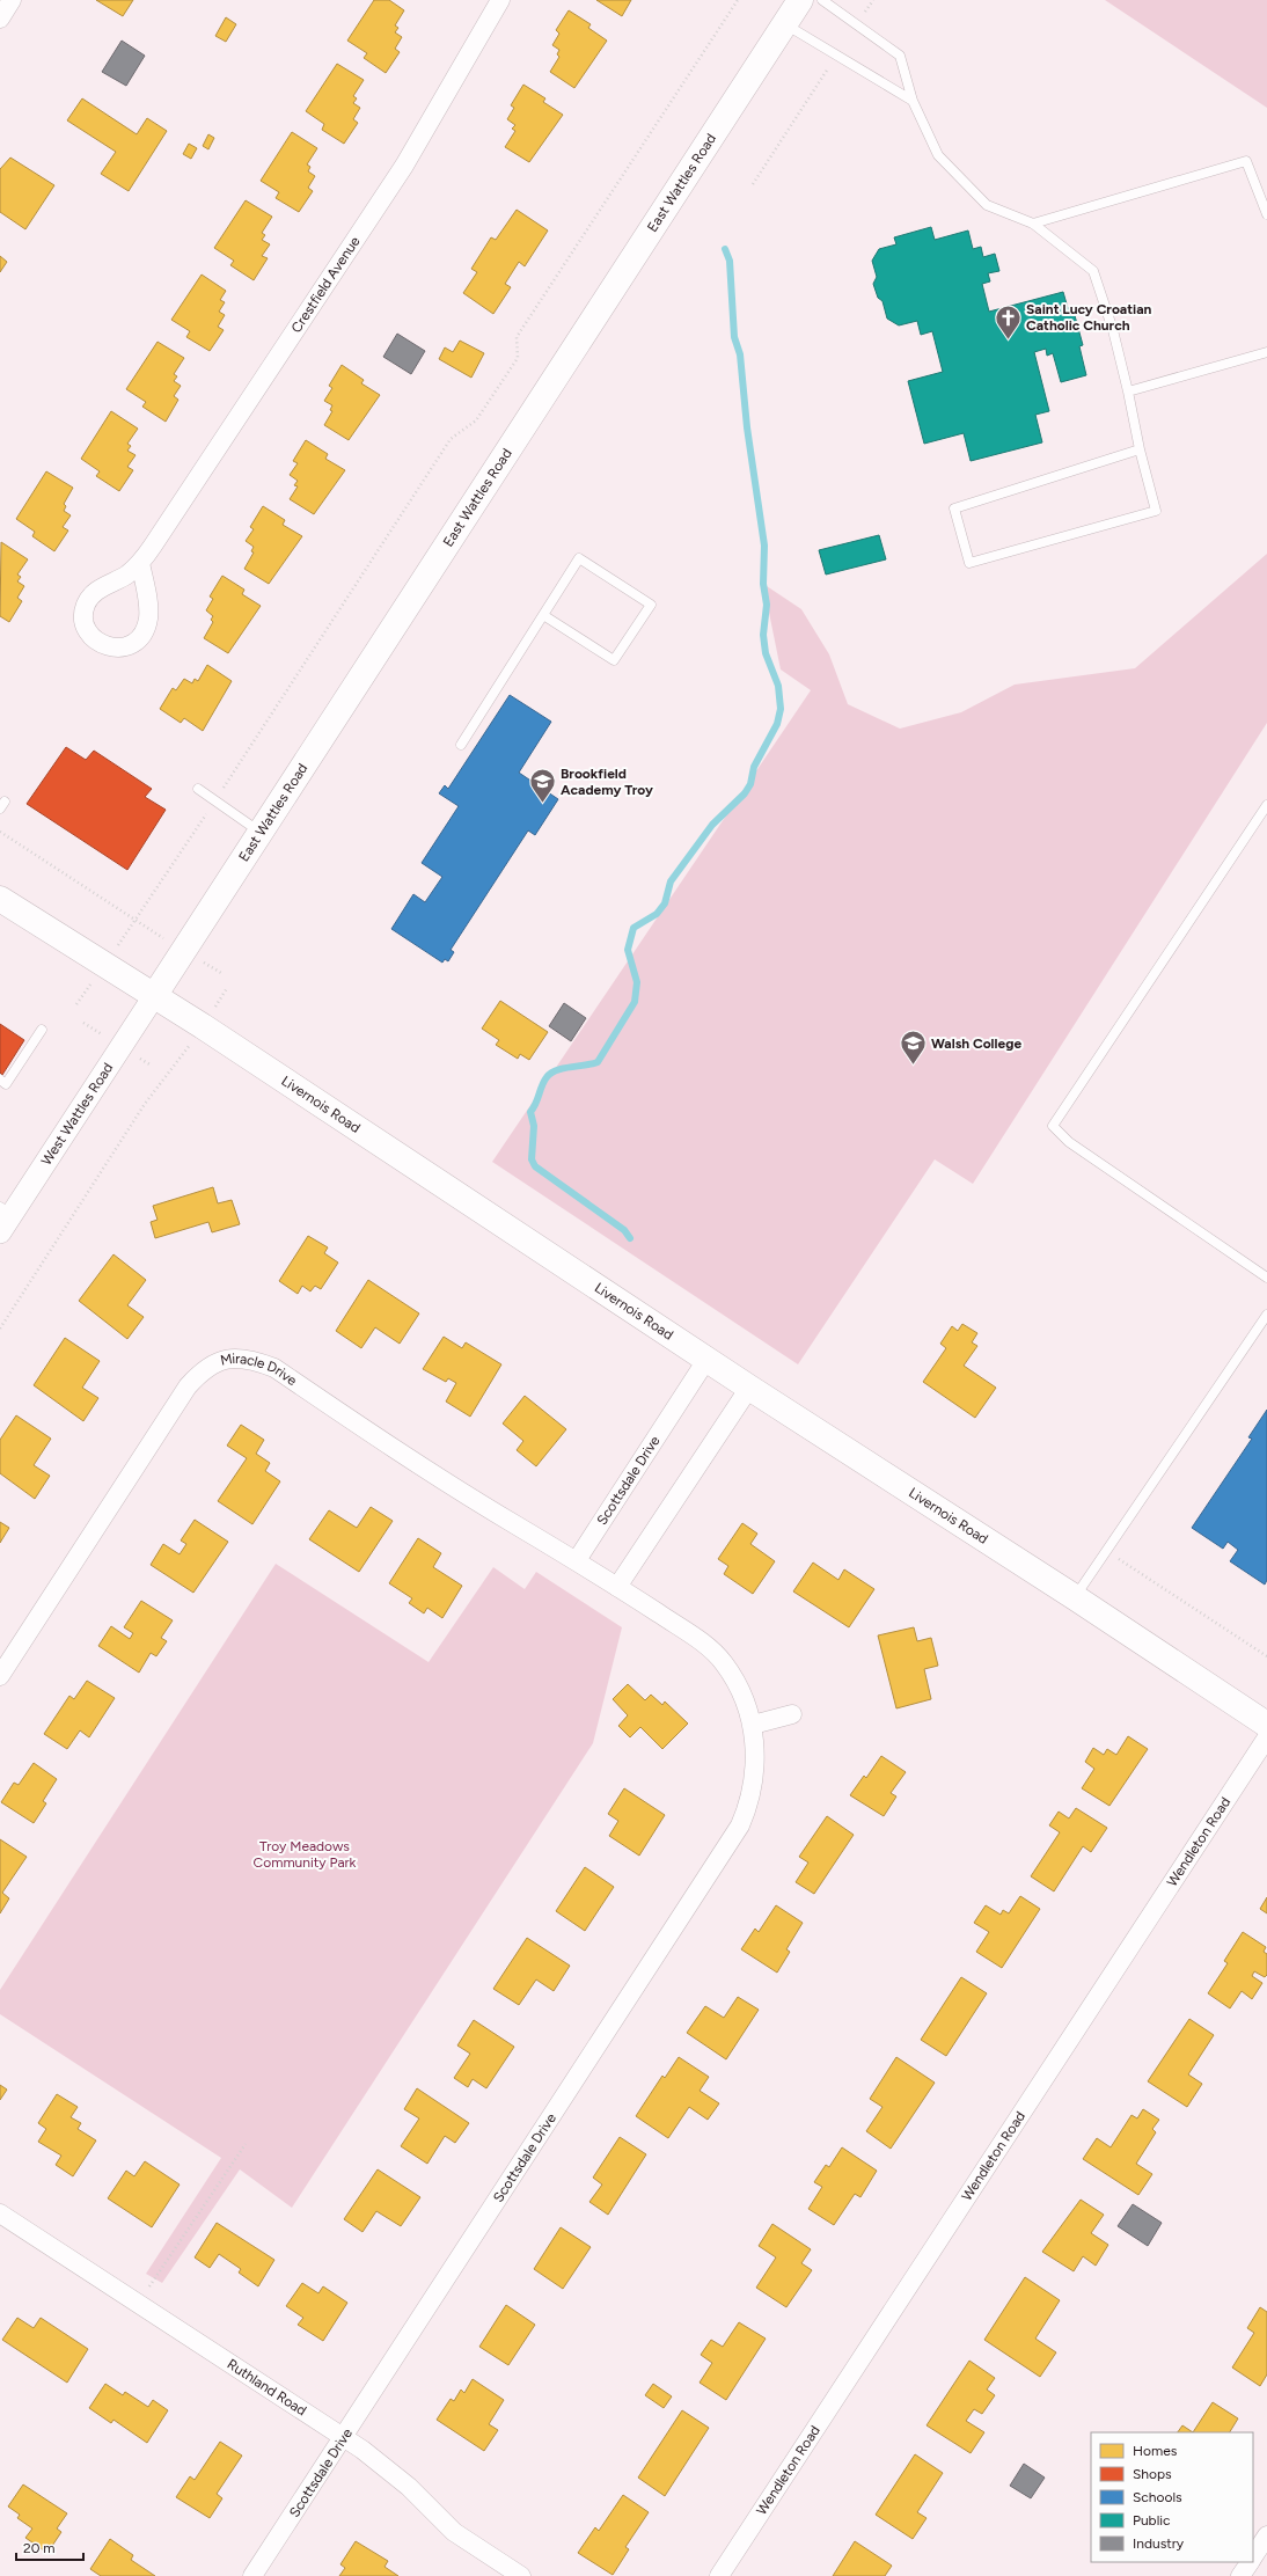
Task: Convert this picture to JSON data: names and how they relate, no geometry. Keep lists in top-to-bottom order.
{
  "streets": {
    "main road": ["East Wattles Road", "Livernois Road"],
    "street": [
      "Crestfield Avenue",
      "West Wattles Road",
      "Miracle Drive",
      "Scottsdale Drive",
      "Wendleton Road",
      "Ruthland Road"
    ]
  },
  "crossings": [
    ["East Wattles Road", "Livernois Road"],
    ["East Wattles Road", "West Wattles Road"],
    ["Livernois Road", "West Wattles Road"],
    ["Livernois Road", "Scottsdale Drive"],
    ["Miracle Drive", "Scottsdale Drive"],
    ["Scottsdale Drive", "Ruthland Road"]
  ],
  "parks": ["Troy Meadows Community Park"],
  "places": {
    "church": ["Saint Lucy Croatian Catholic Church"],
    "school or university": ["Brookfield Academy Troy", "Walsh College"]
  },
  "legend": [
    "Homes",
    "Shops",
    "Schools",
    "Public",
    "Industry"
  ],
  "scale_bar": "20 m"
}
